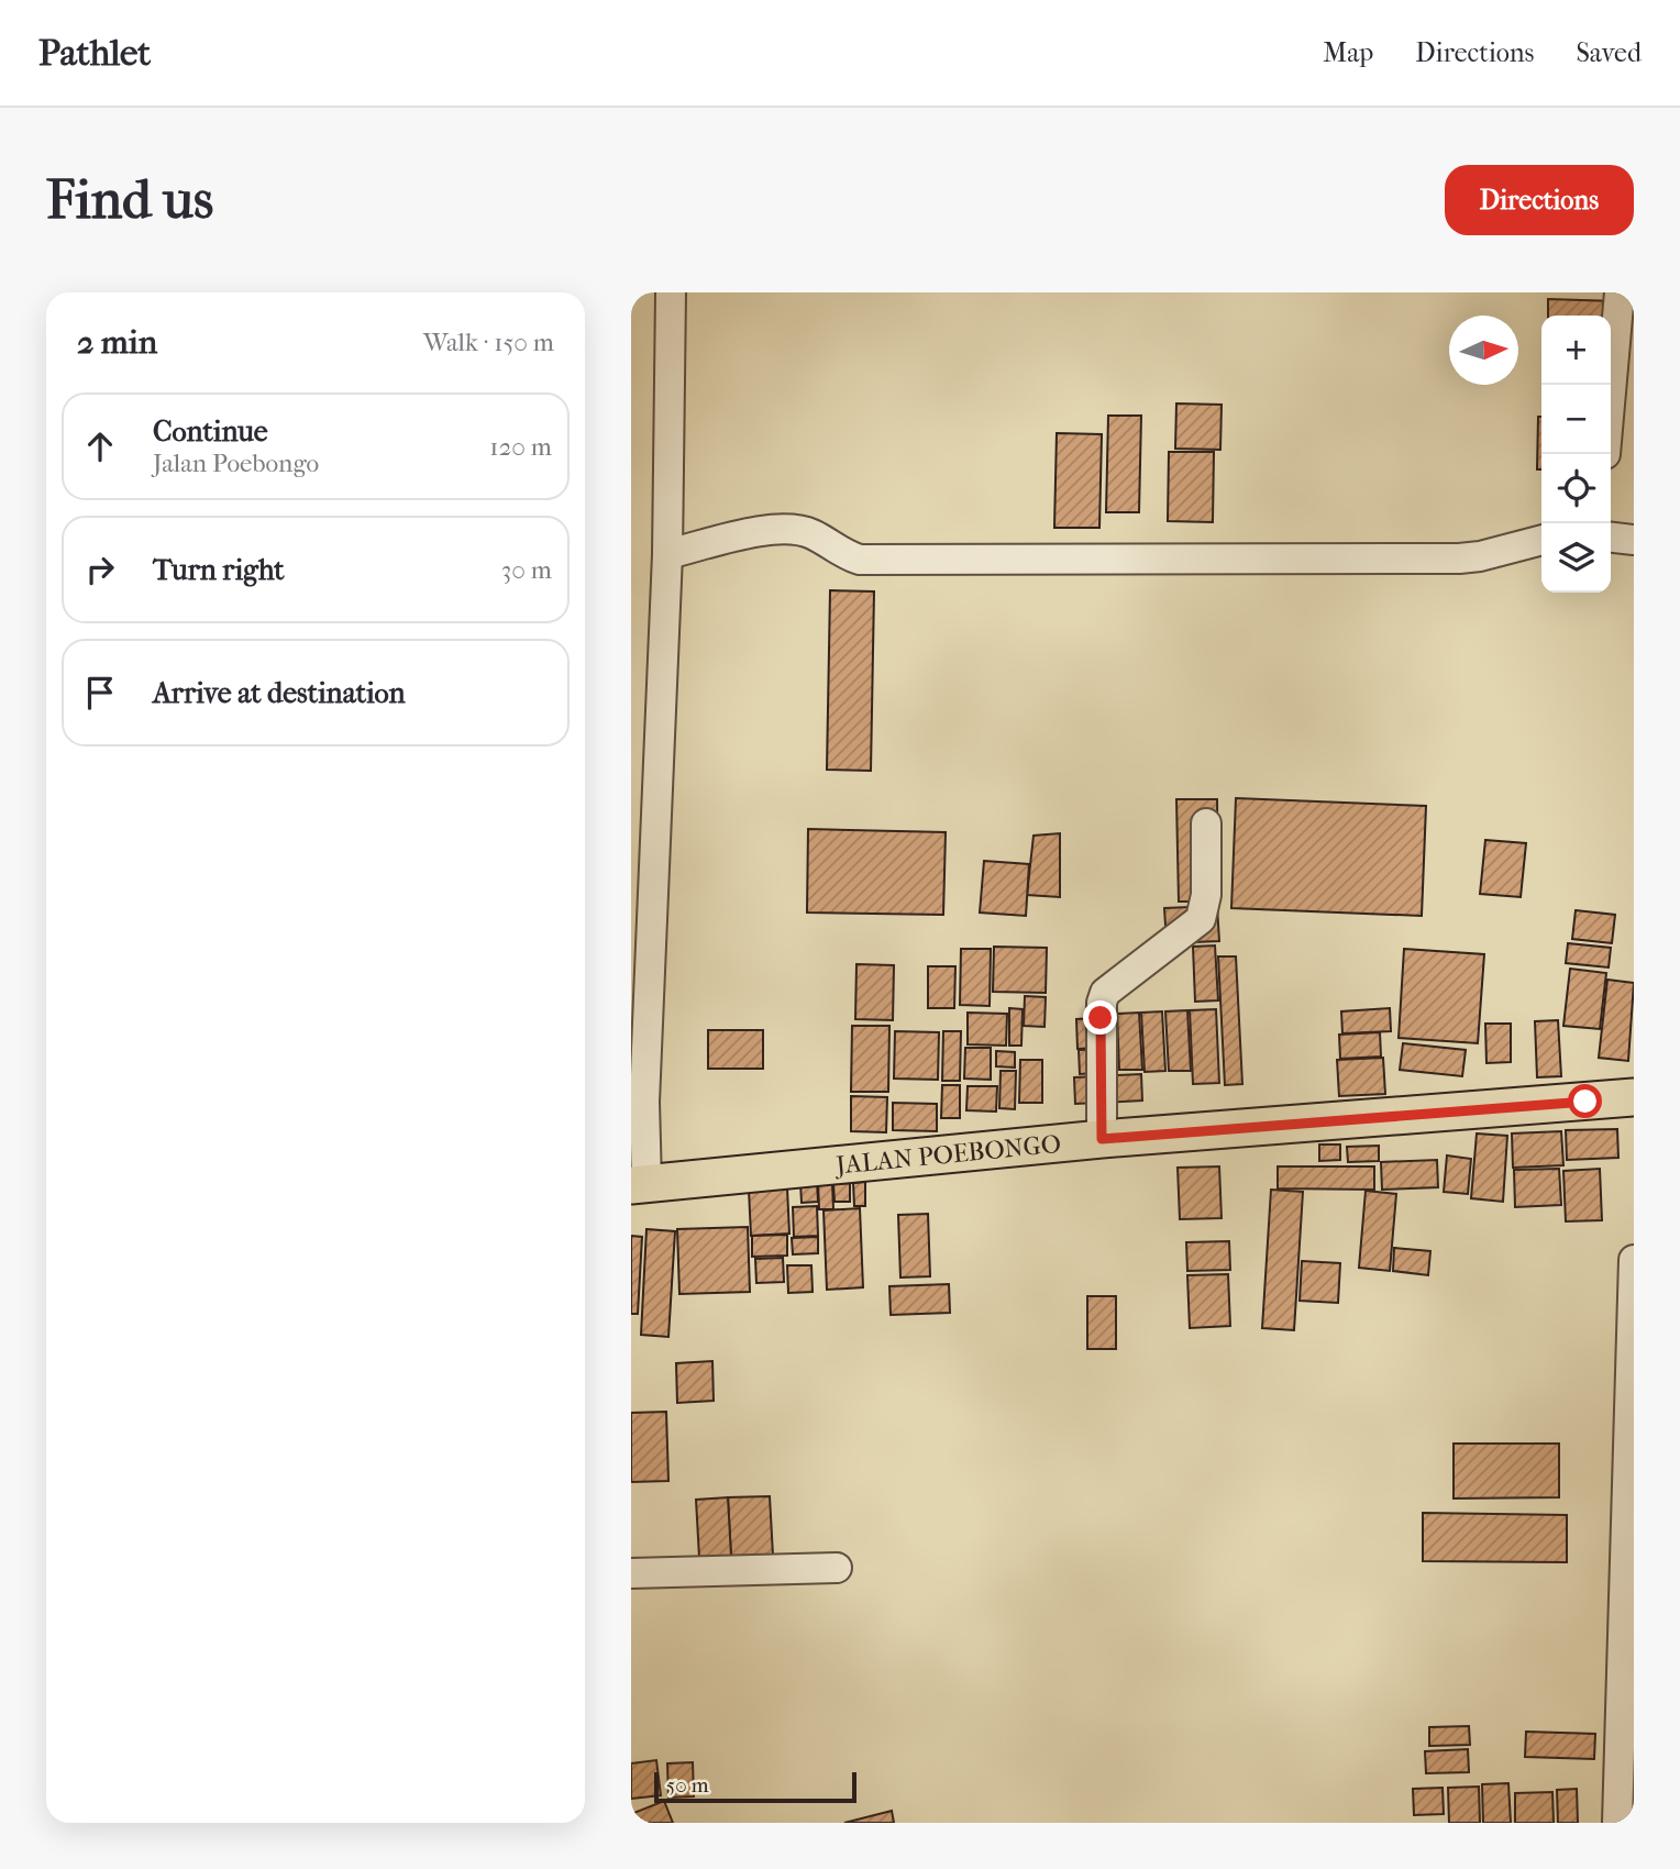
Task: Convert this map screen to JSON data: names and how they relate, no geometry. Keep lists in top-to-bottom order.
{
  "streets": {
    "main road": ["JALAN POEBONGO"]
  },
  "scale_bar": "50 m",
  "north": "right",
  "page": {
    "header": "Pathlet",
    "nav": ["Map", "Directions", "Saved"],
    "buttons": "Directions",
    "title": "Find us",
    "heading": ["2 min", "Walk · 150 m"],
    "map_buttons": ["+", "−"],
    "list": [
      ["Continue", "Jalan Poebongo", "120 m"],
      ["Turn right", "30 m"],
      "Arrive at destination"
    ],
    "scale": "50 m"
  }
}
